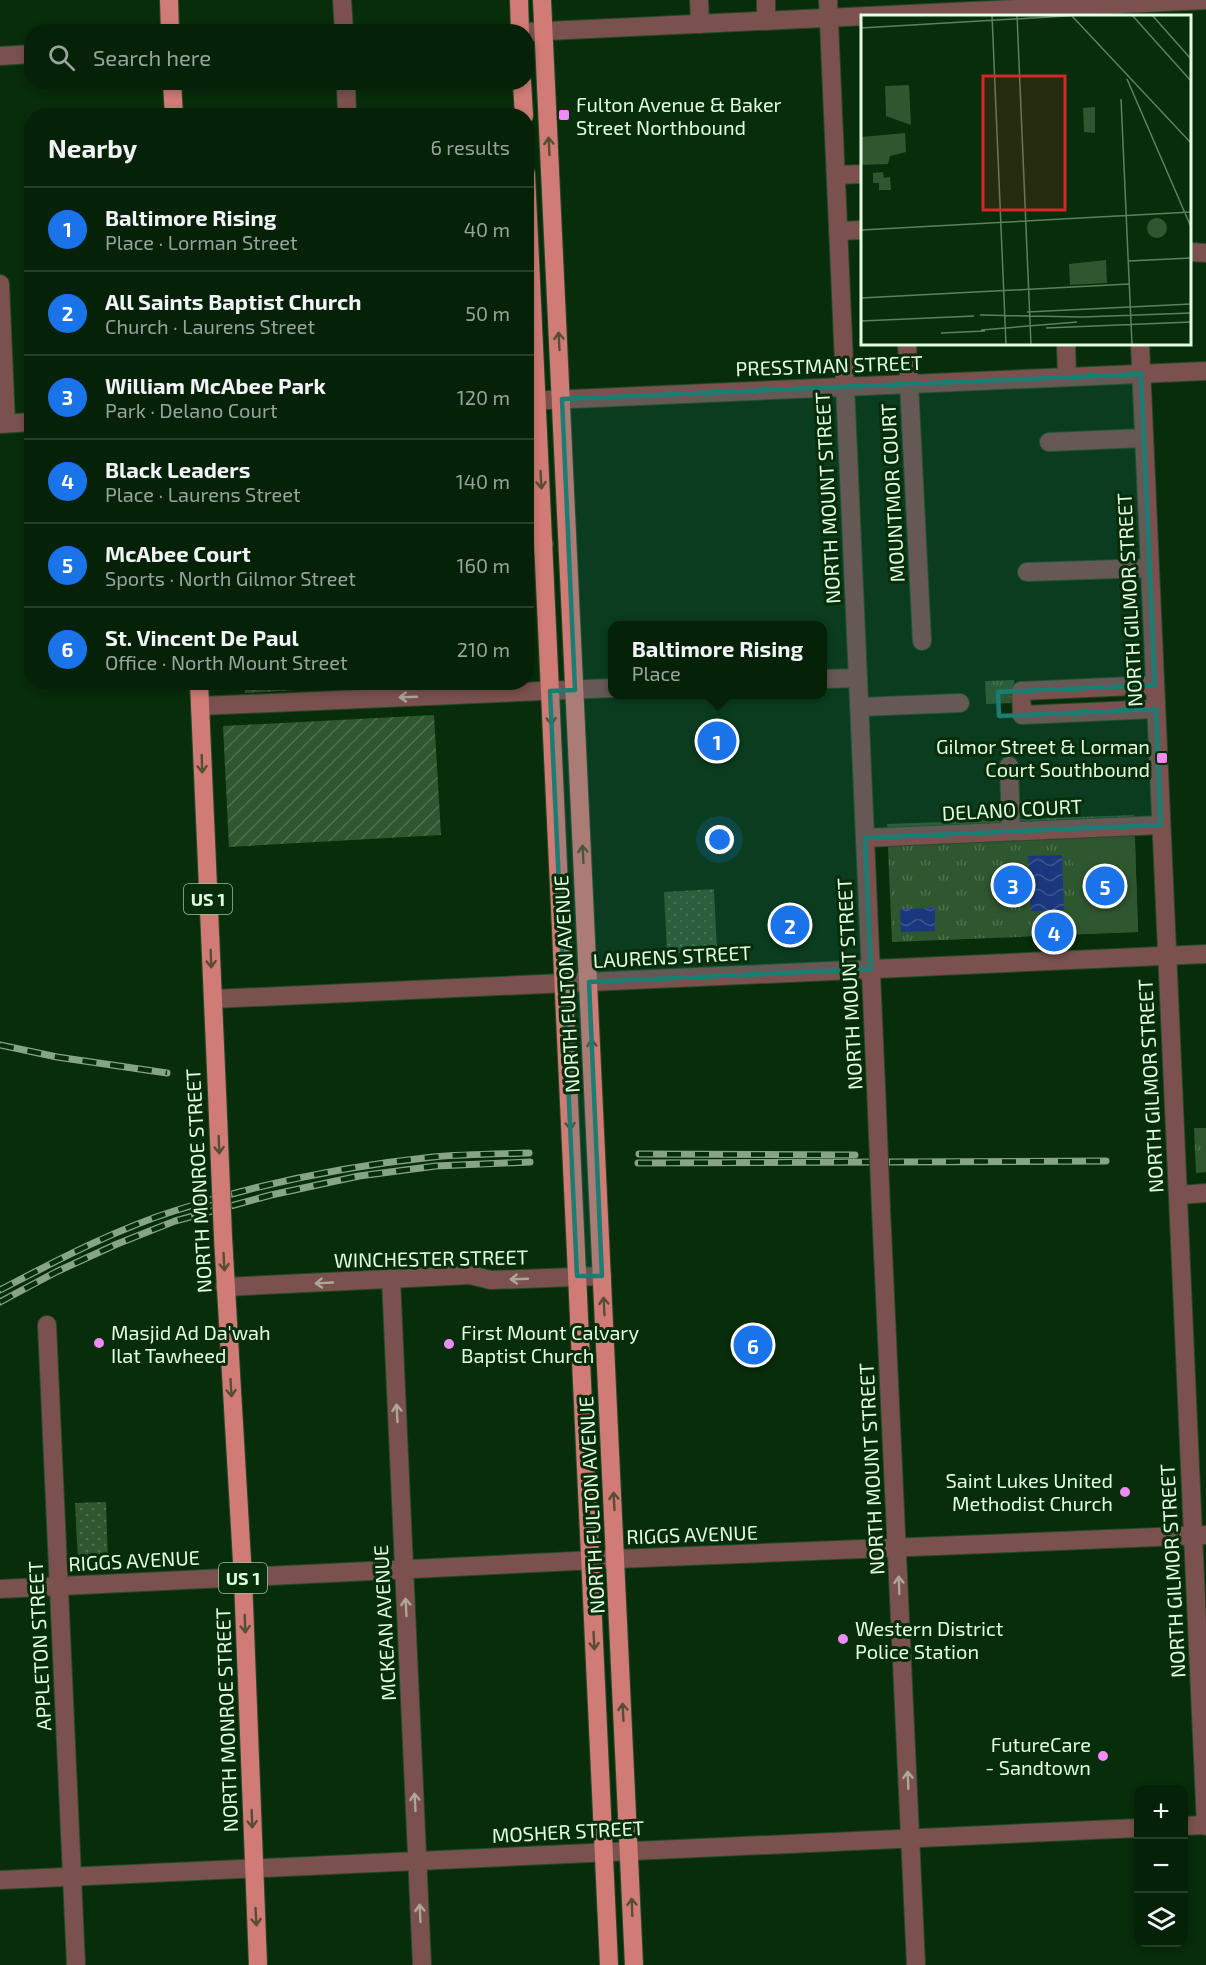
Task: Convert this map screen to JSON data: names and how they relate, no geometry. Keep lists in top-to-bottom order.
{
  "streets": {
    "main road": ["US 1", "NORTH FULTON AVENUE", "NORTH MONROE STREET"],
    "street": [
      "PRESSTMAN STREET",
      "MOUNTMOR COURT",
      "NORTH MOUNT STREET",
      "NORTH GILMOR STREET",
      "DELANO COURT",
      "LAURENS STREET",
      "WINCHESTER STREET",
      "RIGGS AVENUE",
      "MCKEAN AVENUE",
      "APPLETON STREET",
      "MOSHER STREET"
    ]
  },
  "crossings": [
    ["PRESSTMAN STREET", "MOUNTMOR COURT"],
    ["PRESSTMAN STREET", "NORTH MOUNT STREET"],
    ["PRESSTMAN STREET", "NORTH GILMOR STREET"],
    ["PRESSTMAN STREET", "NORTH FULTON AVENUE"],
    ["NORTH MOUNT STREET", "DELANO COURT"],
    ["NORTH MOUNT STREET", "LAURENS STREET"],
    ["NORTH MOUNT STREET", "RIGGS AVENUE"],
    ["NORTH MOUNT STREET", "MOSHER STREET"],
    ["NORTH GILMOR STREET", "DELANO COURT"],
    ["NORTH GILMOR STREET", "LAURENS STREET"],
    ["NORTH GILMOR STREET", "RIGGS AVENUE"],
    ["LAURENS STREET", "NORTH FULTON AVENUE"],
    ["LAURENS STREET", "NORTH MONROE STREET"],
    ["NORTH FULTON AVENUE", "WINCHESTER STREET"],
    ["NORTH FULTON AVENUE", "RIGGS AVENUE"],
    ["NORTH FULTON AVENUE", "MOSHER STREET"],
    ["NORTH MONROE STREET", "WINCHESTER STREET"],
    ["NORTH MONROE STREET", "RIGGS AVENUE"],
    ["NORTH MONROE STREET", "MOSHER STREET"],
    ["WINCHESTER STREET", "MCKEAN AVENUE"],
    ["RIGGS AVENUE", "MCKEAN AVENUE"],
    ["RIGGS AVENUE", "APPLETON STREET"],
    ["MCKEAN AVENUE", "MOSHER STREET"],
    ["APPLETON STREET", "MOSHER STREET"]
  ],
  "one_way": ["NORTH MONROE STREET", "WINCHESTER STREET", "MCKEAN AVENUE"],
  "places": {
    "transit": ["Fulton Avenue & Baker Street Northbound", "Gilmor Street & Lorman Court Southbound"],
    "other": [
      "Masjid Ad Da'wah Ilat Tawheed",
      "First Mount Calvary Baptist Church",
      "Saint Lukes United Methodist Church",
      "Western District Police Station",
      "FutureCare - Sandtown"
    ]
  },
  "page": {
    "search": "Search here",
    "heading": ["Nearby", "6 results"],
    "list": [
      {
        "mark": "1",
        "name": "Baltimore Rising",
        "note": "Place · Lorman Street",
        "value": "40 m"
      },
      {
        "mark": "2",
        "name": "All Saints Baptist Church",
        "note": "Church · Laurens Street",
        "value": "50 m"
      },
      {
        "mark": "3",
        "name": "William McAbee Park",
        "note": "Park · Delano Court",
        "value": "120 m"
      },
      {
        "mark": "4",
        "name": "Black Leaders",
        "note": "Place · Laurens Street",
        "value": "140 m"
      },
      {
        "mark": "5",
        "name": "McAbee Court",
        "note": "Sports · North Gilmor Street",
        "value": "160 m"
      },
      {
        "mark": "6",
        "name": "St. Vincent De Paul",
        "note": "Office · North Mount Street",
        "value": "210 m"
      }
    ],
    "popup": ["Baltimore Rising", "Place"],
    "pins": [
      "1",
      "3",
      "5",
      "2",
      "4",
      "6"
    ],
    "map_buttons": ["+", "−"]
  }
}
